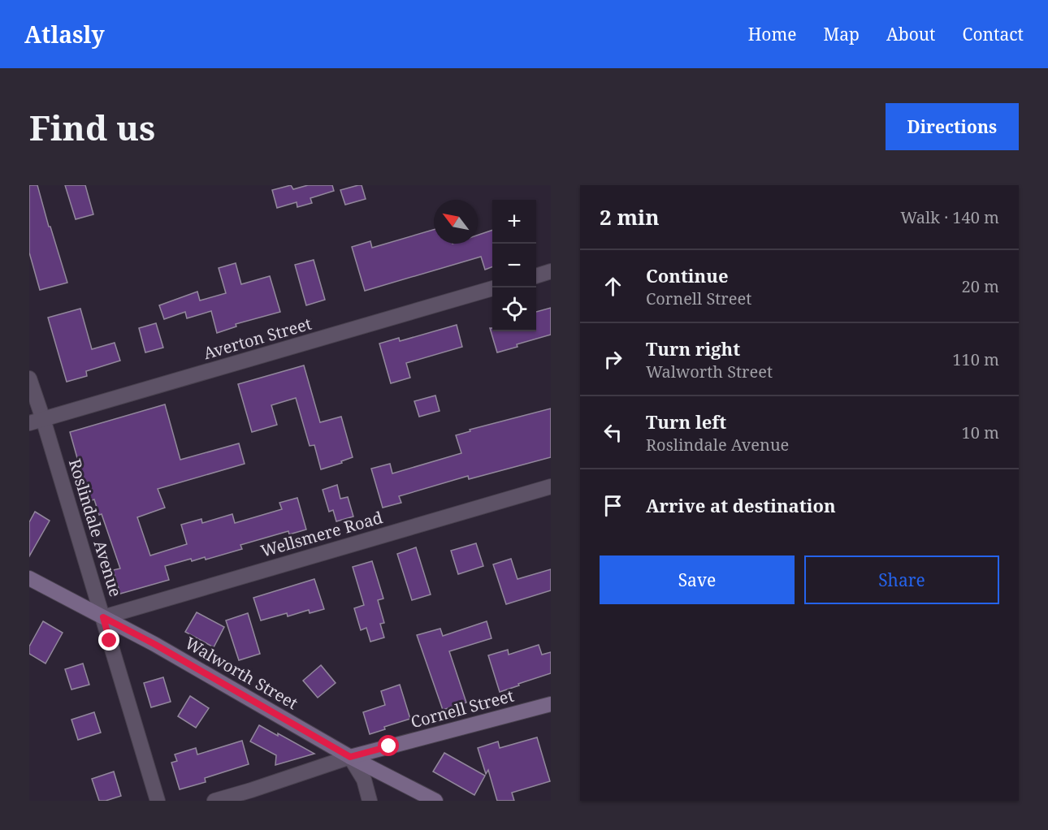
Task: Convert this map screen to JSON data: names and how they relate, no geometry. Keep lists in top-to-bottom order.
{
  "streets": {
    "street": [
      "Averton Street",
      "Roslindale Avenue",
      "Wellsmere Road",
      "Walworth Street",
      "Cornell Street"
    ]
  },
  "crossings": [
    ["Averton Street", "Roslindale Avenue"],
    ["Roslindale Avenue", "Wellsmere Road"],
    ["Roslindale Avenue", "Walworth Street"],
    ["Wellsmere Road", "Walworth Street"],
    ["Walworth Street", "Cornell Street"]
  ],
  "north": "top left",
  "page": {
    "header": "Atlasly",
    "nav": [
      "Home",
      "Map",
      "About",
      "Contact"
    ],
    "buttons": [
      "Directions",
      ["Save", "Share"]
    ],
    "title": "Find us",
    "heading": ["2 min", "Walk · 140 m"],
    "map_buttons": ["+", "−"],
    "list": [
      ["Continue", "Cornell Street", "20 m"],
      ["Turn right", "Walworth Street", "110 m"],
      ["Turn left", "Roslindale Avenue", "10 m"],
      "Arrive at destination"
    ]
  }
}
